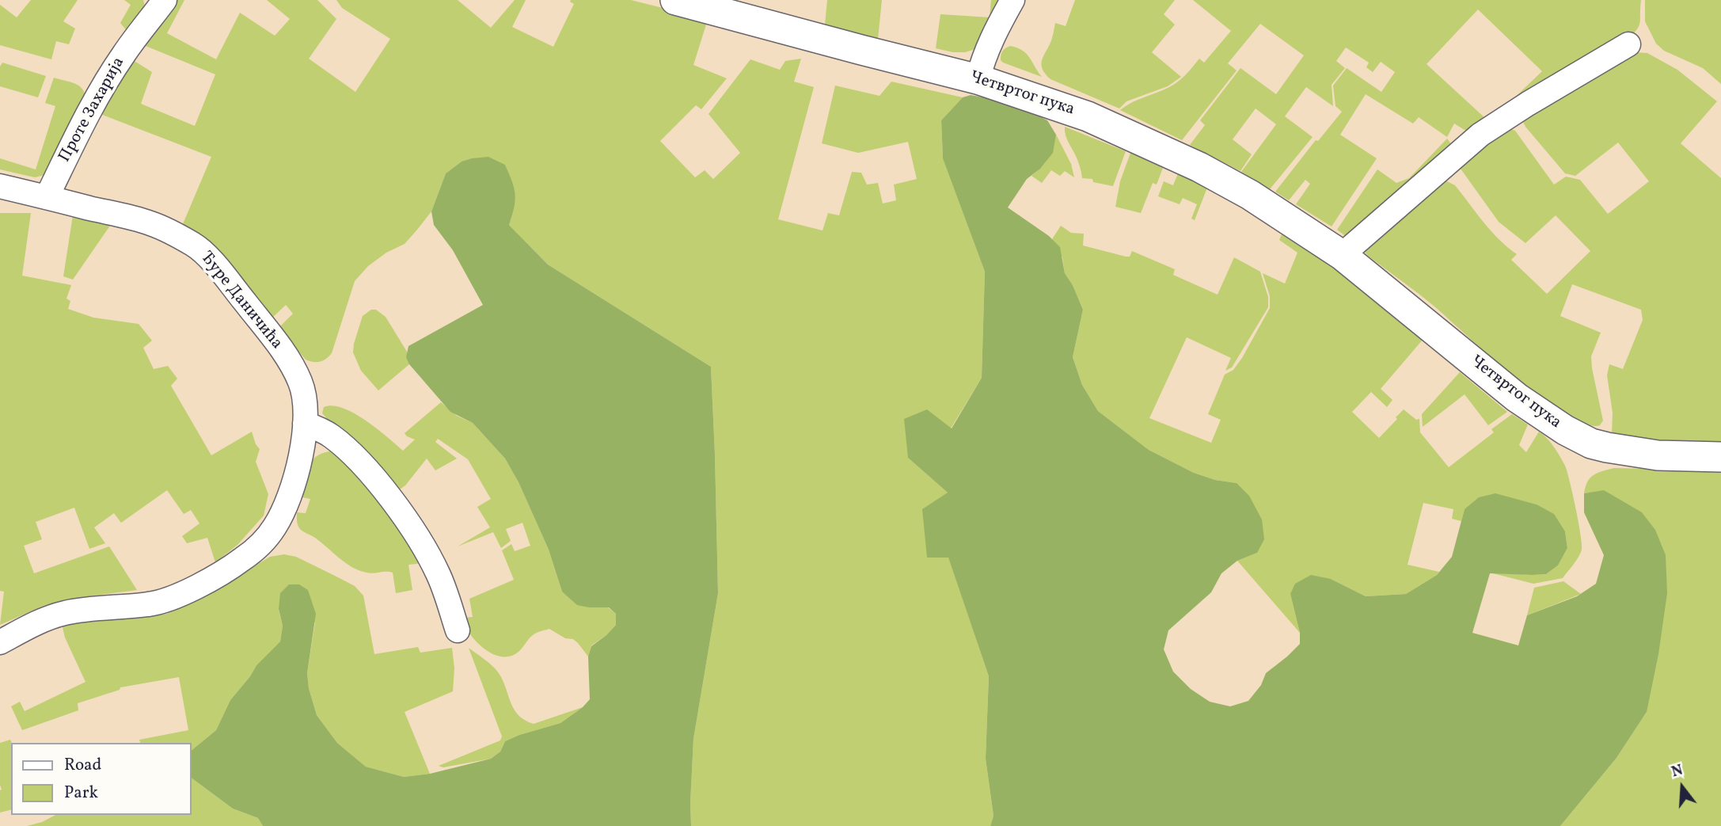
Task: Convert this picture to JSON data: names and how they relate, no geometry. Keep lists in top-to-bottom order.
{
  "streets": {
    "street": ["Четвртог пука", "Проте Захарија", "Ђуре Даничића"]
  },
  "crossings": [
    ["Проте Захарија", "Ђуре Даничића"]
  ],
  "legend": ["Road", "Park"],
  "north": "top"
}
